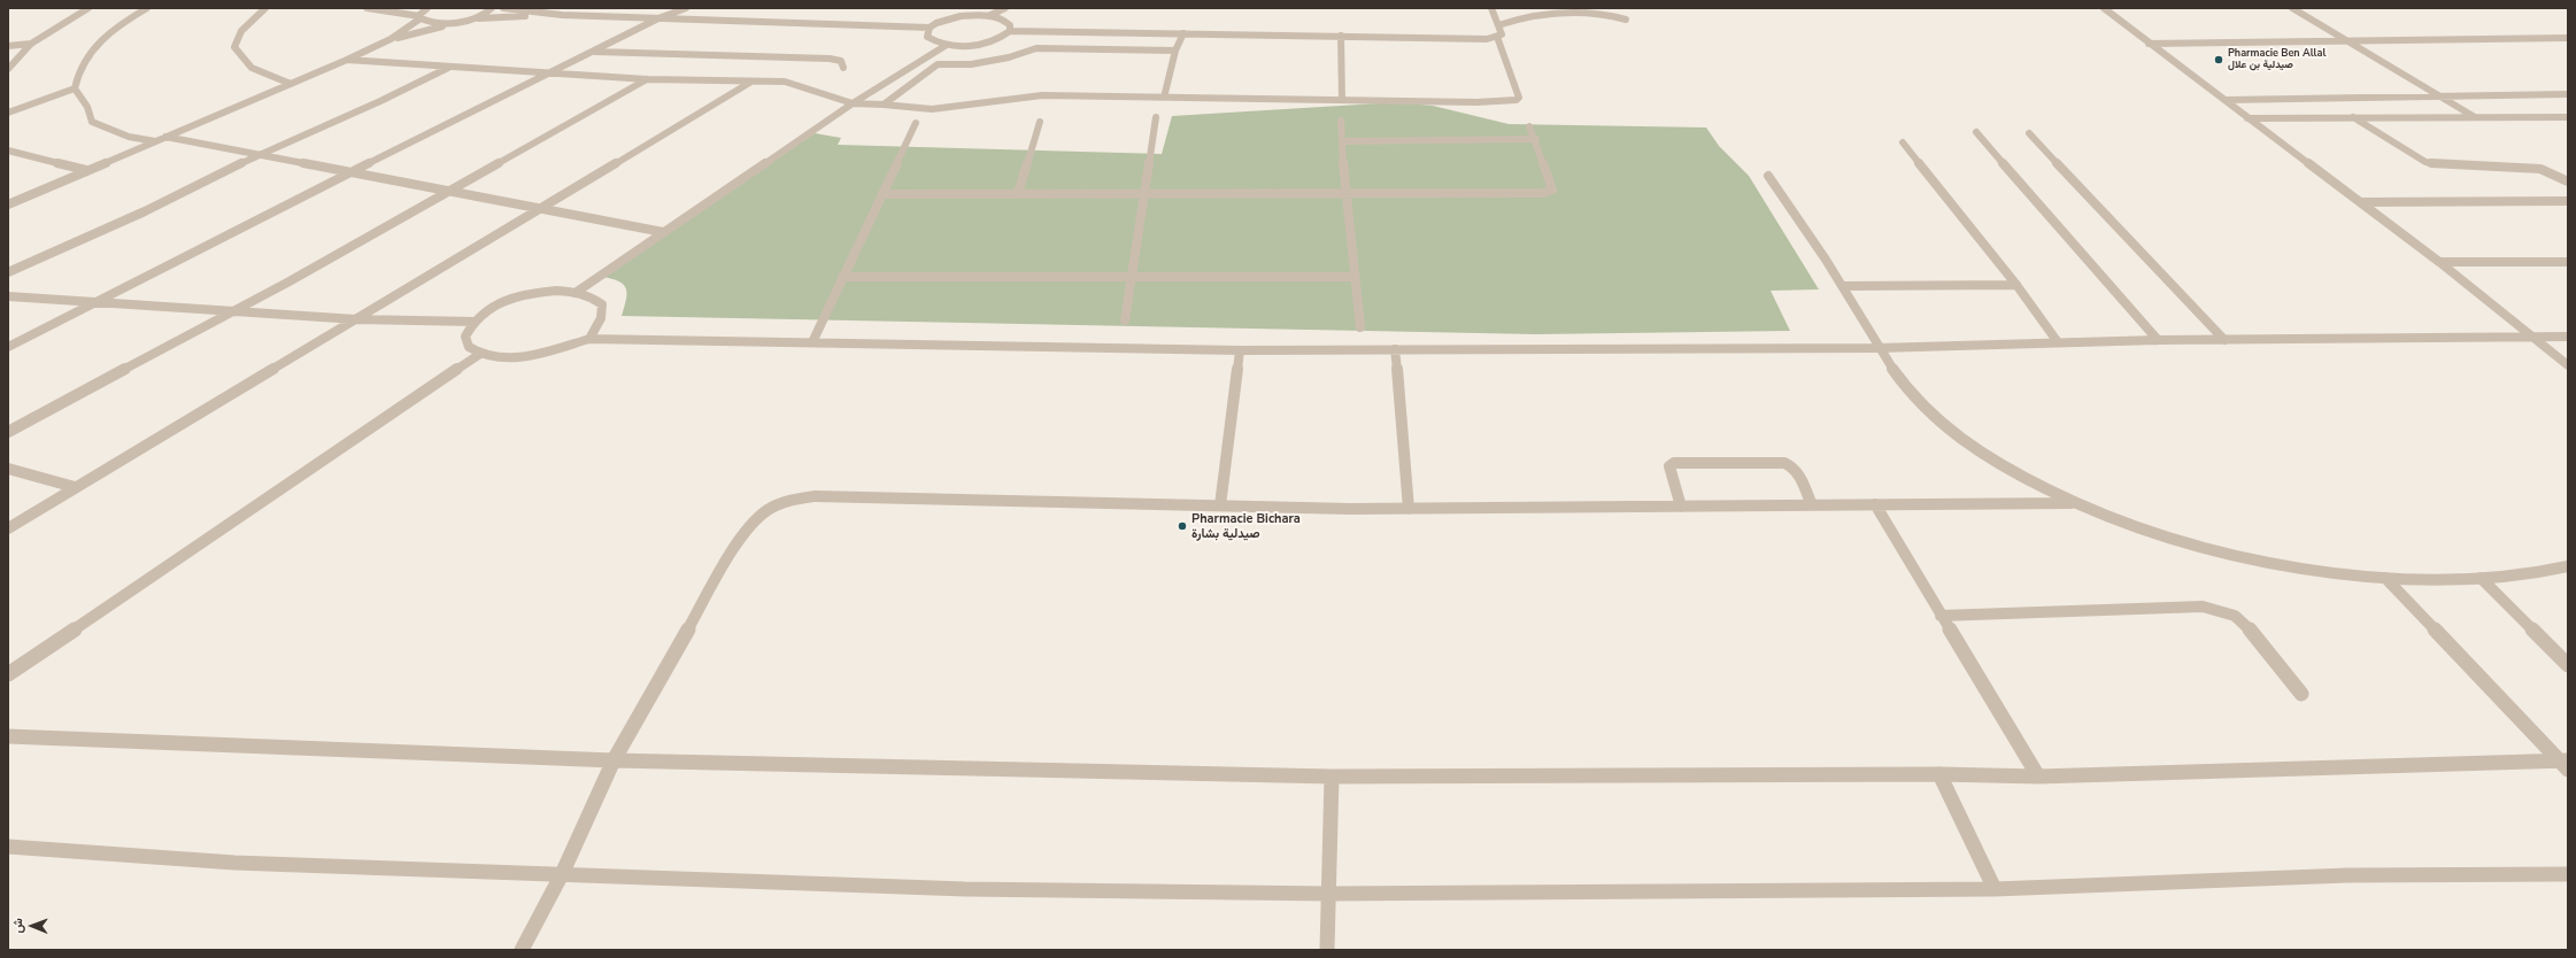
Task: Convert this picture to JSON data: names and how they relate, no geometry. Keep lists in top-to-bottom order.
{
  "places": ["Pharmacie Ben Allal صيدلية بن علال", "Pharmacie Bichara صيدلية بشارة"],
  "north": "left"
}
